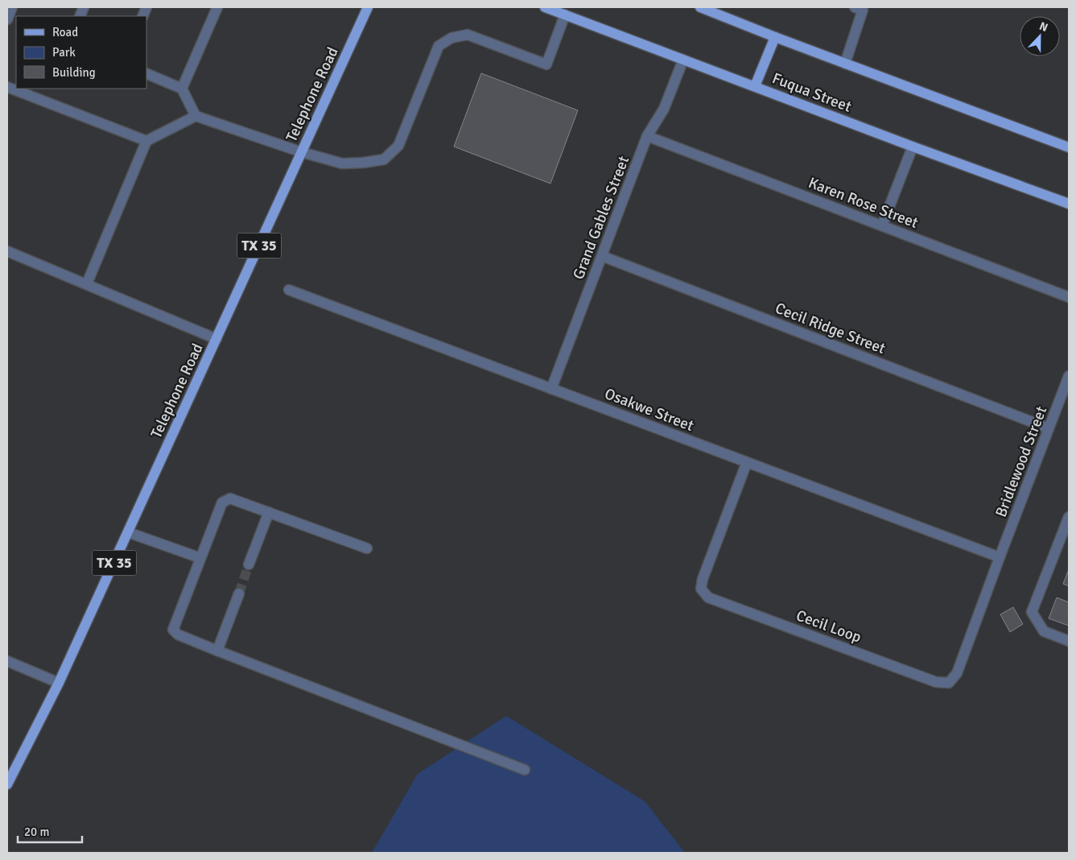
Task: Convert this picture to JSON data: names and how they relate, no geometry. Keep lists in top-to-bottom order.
{
  "streets": {
    "main road": ["Fuqua Street", "Telephone Road", "TX 35"],
    "street": [
      "Karen Rose Street",
      "Grand Gables Street",
      "Cecil Ridge Street",
      "Osakwe Street",
      "Bridlewood Street",
      "Cecil Loop"
    ]
  },
  "crossings": [
    ["Fuqua Street", "Grand Gables Street"],
    ["Karen Rose Street", "Grand Gables Street"],
    ["Grand Gables Street", "Cecil Ridge Street"],
    ["Grand Gables Street", "Osakwe Street"],
    ["Cecil Ridge Street", "Bridlewood Street"],
    ["Osakwe Street", "Bridlewood Street"],
    ["Osakwe Street", "Cecil Loop"],
    ["Bridlewood Street", "Cecil Loop"]
  ],
  "legend": ["Road", "Park", "Building"],
  "scale_bar": "20 m",
  "north": "top"
}
